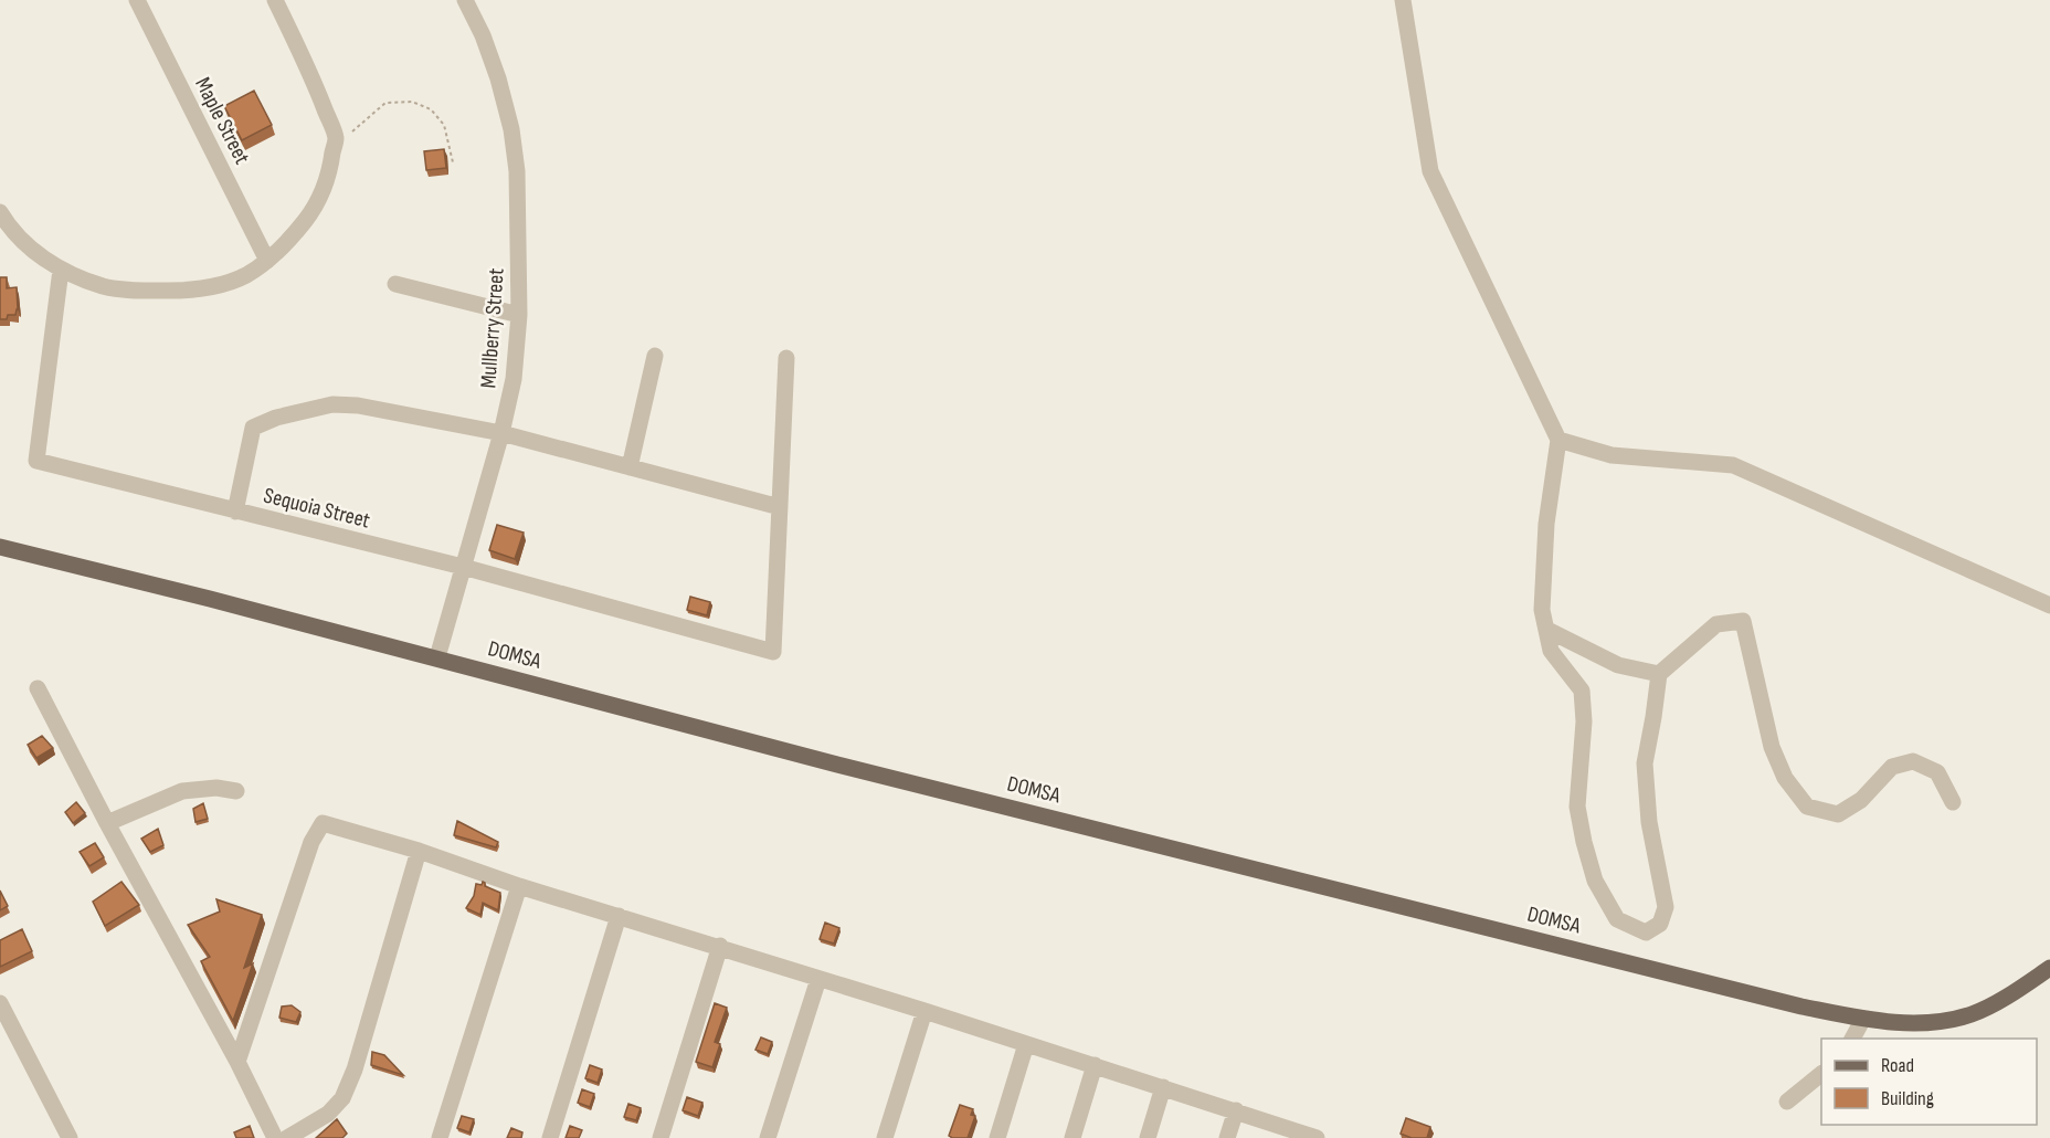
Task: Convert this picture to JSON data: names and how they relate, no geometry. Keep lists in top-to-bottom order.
{
  "streets": {
    "main road": ["DOMSA"],
    "street": ["Maple Street", "Mullberry Street", "Sequoia Street"]
  },
  "crossings": [
    ["Mullberry Street", "Sequoia Street"],
    ["Mullberry Street", "DOMSA"]
  ],
  "legend": ["Road", "Building"]
}
